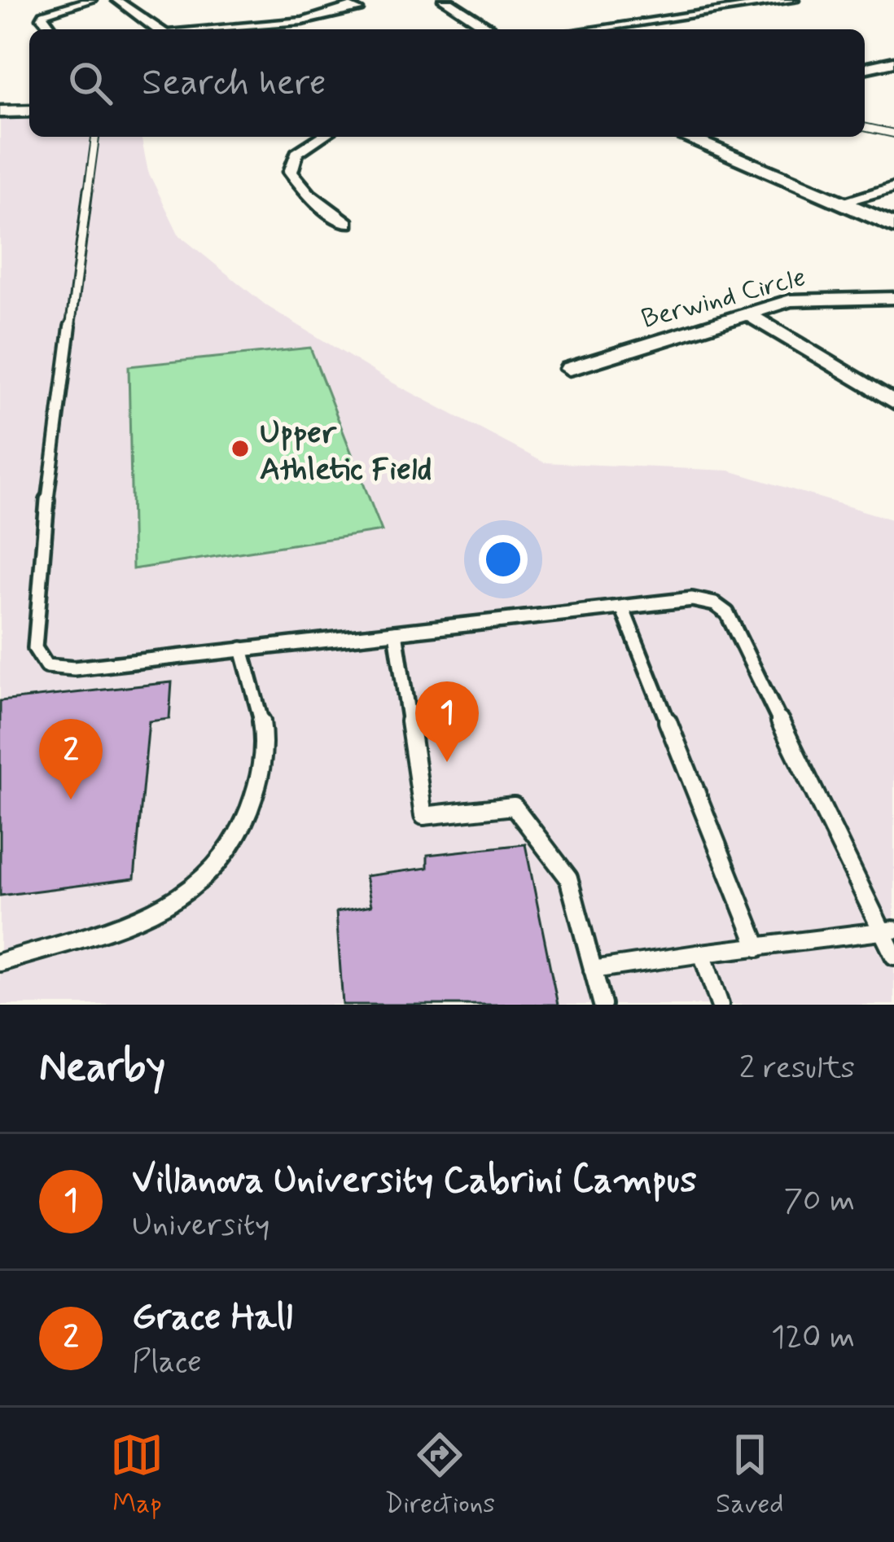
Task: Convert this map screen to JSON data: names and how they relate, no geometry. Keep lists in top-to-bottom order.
{
  "streets": {
    "street": ["Berwind Circle"]
  },
  "places": ["Upper Athletic Field"],
  "page": {
    "search": "Search here",
    "pins": ["1", "2"],
    "heading": ["Nearby", "2 results"],
    "list": [
      {
        "mark": "1",
        "name": "Villanova University Cabrini Campus",
        "note": "University",
        "value": "70 m"
      },
      {
        "mark": "2",
        "name": "Grace Hall",
        "note": "Place",
        "value": "120 m"
      }
    ],
    "nav": ["Map", "Directions", "Saved"]
  }
}
